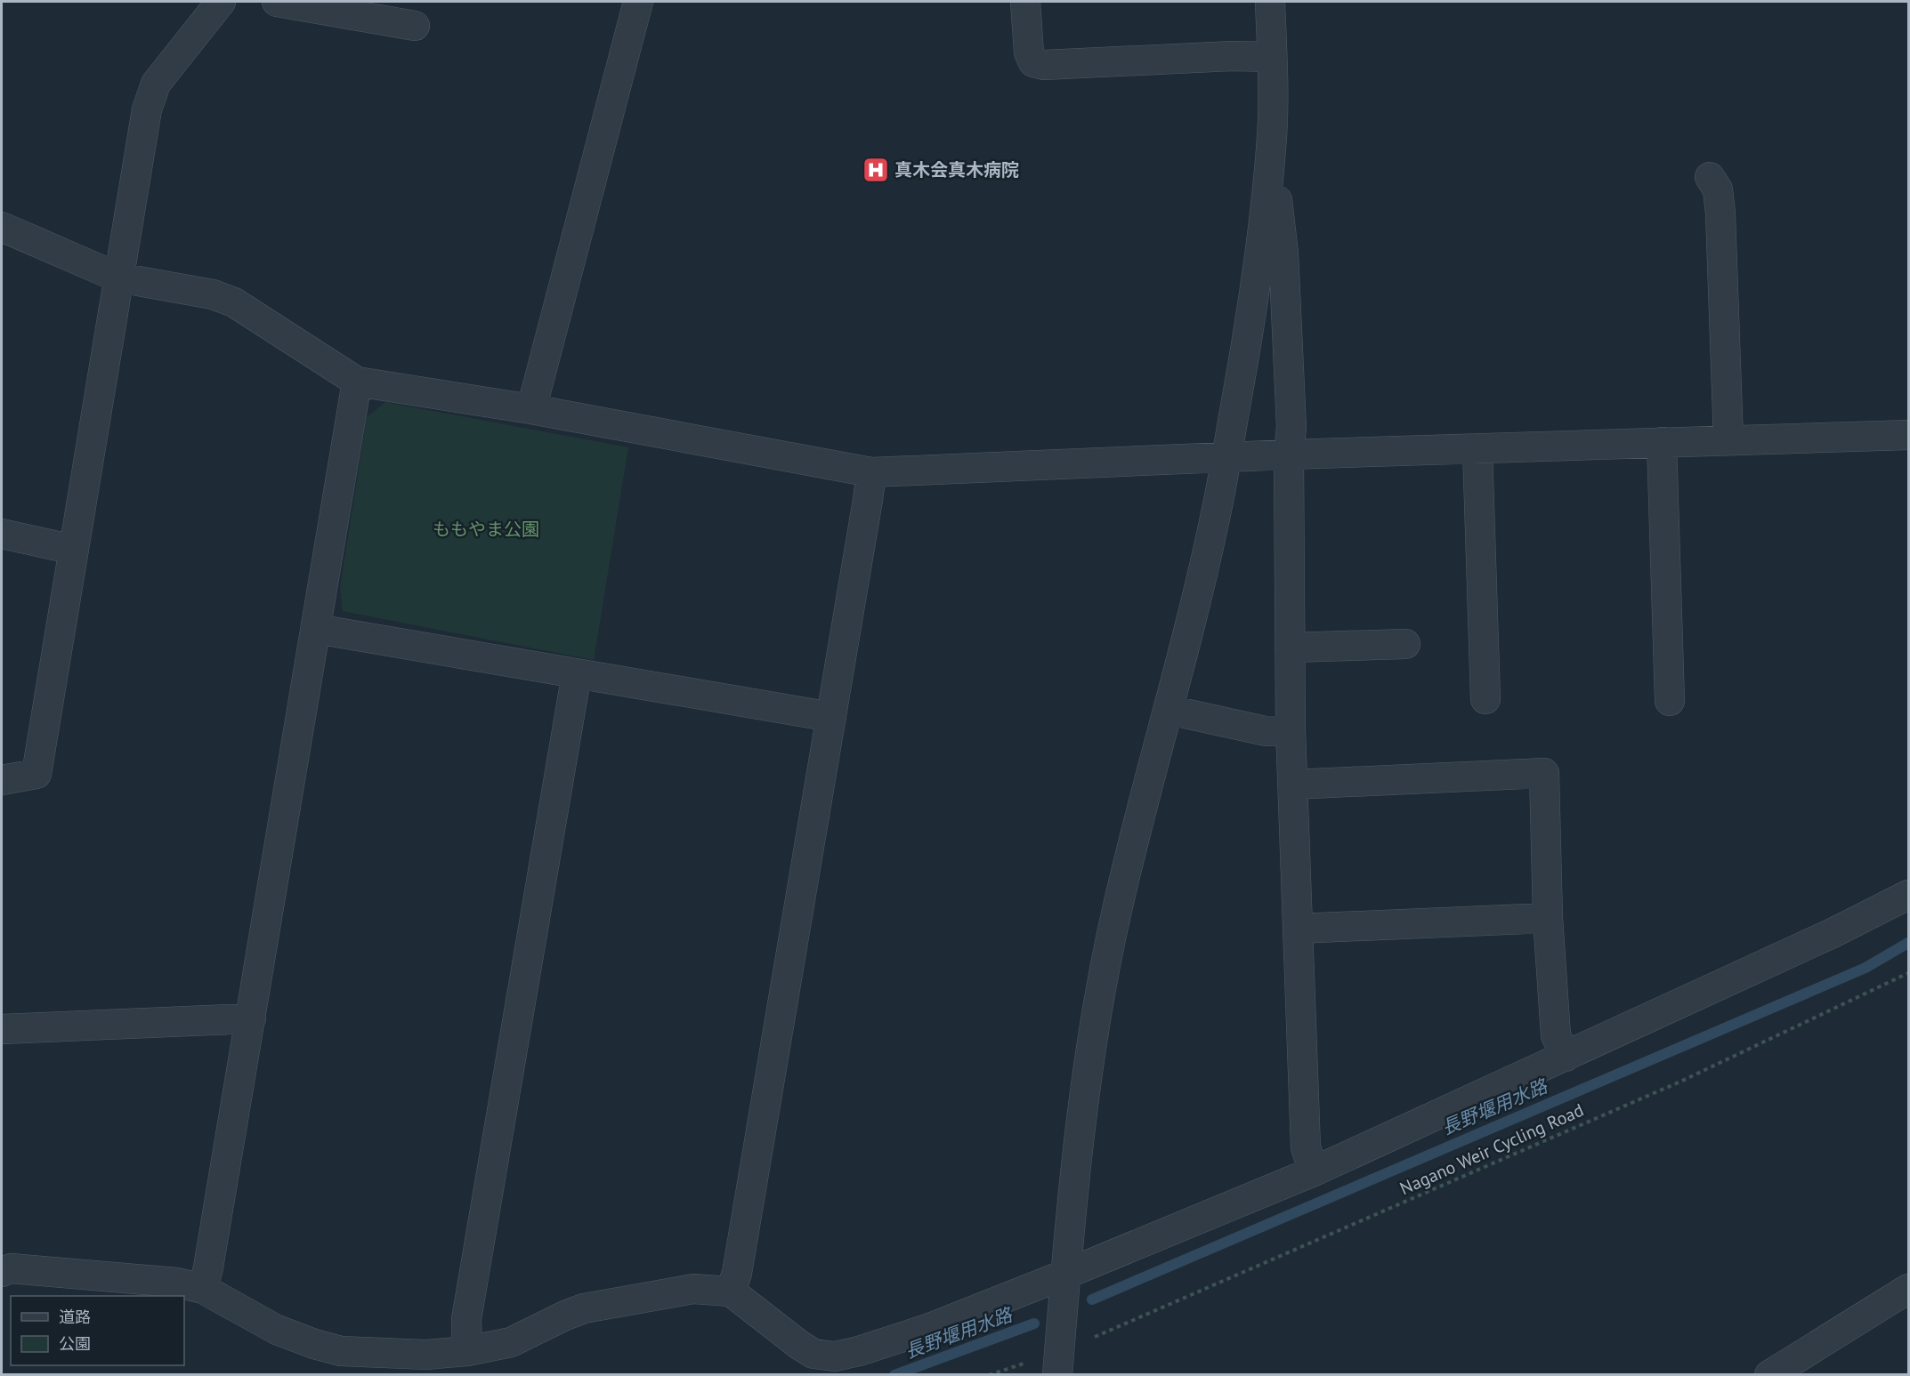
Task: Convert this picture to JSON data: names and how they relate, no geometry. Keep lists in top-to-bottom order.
{
  "streets": {
    "path": ["Nagano Weir Cycling Road"]
  },
  "water": ["長野堰用水路"],
  "parks": ["ももやま公園"],
  "places": {
    "hospital": ["真木会真木病院"]
  },
  "legend": ["道路", "公園"]
}
